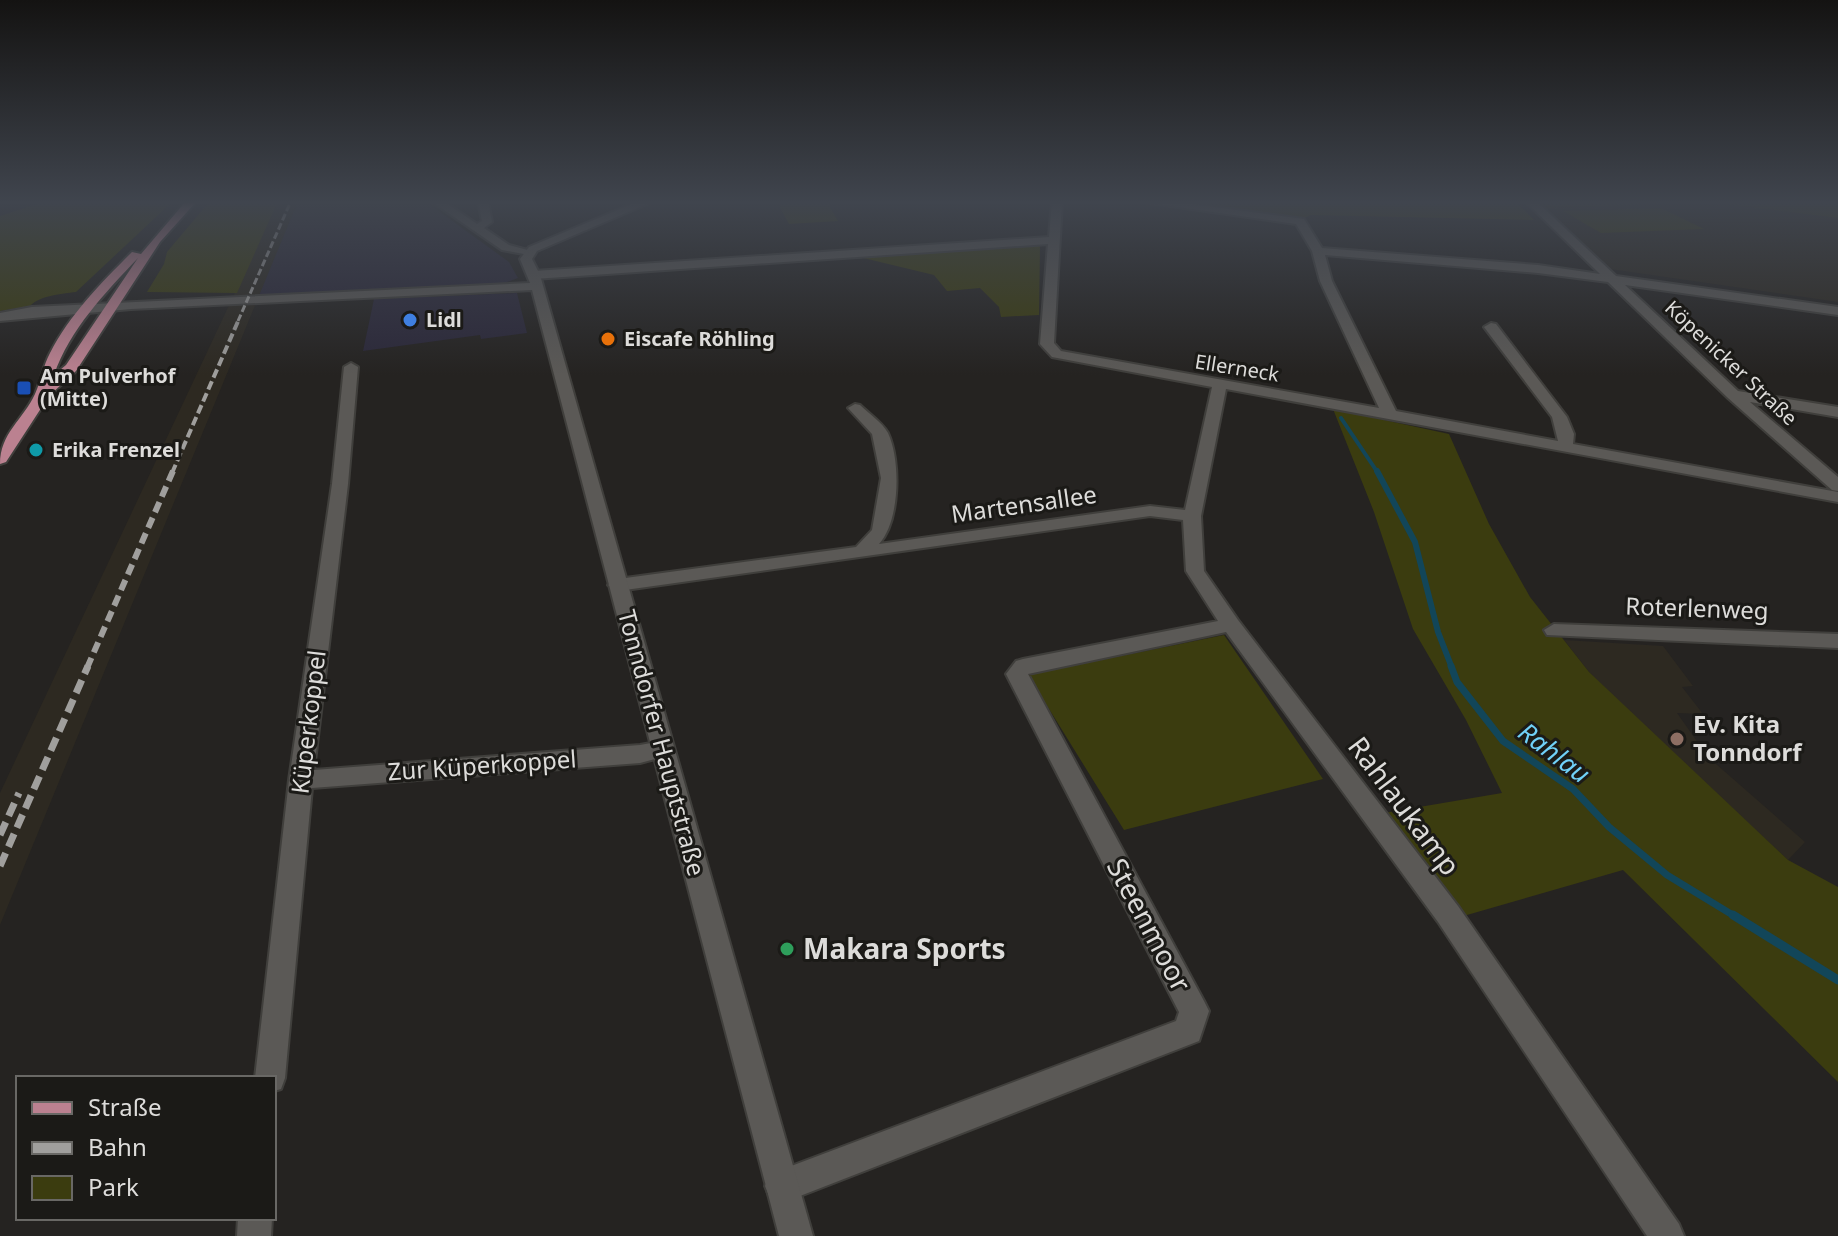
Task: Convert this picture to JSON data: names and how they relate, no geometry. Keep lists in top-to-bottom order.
{
  "streets": {
    "street": [
      "Köpenicker Straße",
      "Ellerneck",
      "Martensallee",
      "Roterlenweg",
      "Küperkoppel",
      "Tonndorfer Hauptstraße",
      "Zur Küperkoppel",
      "Rahlaukamp",
      "Steenmoor"
    ]
  },
  "crossings": [
    ["Ellerneck", "Rahlaukamp"],
    ["Martensallee", "Tonndorfer Hauptstraße"],
    ["Martensallee", "Rahlaukamp"],
    ["Küperkoppel", "Zur Küperkoppel"],
    ["Tonndorfer Hauptstraße", "Zur Küperkoppel"],
    ["Tonndorfer Hauptstraße", "Steenmoor"],
    ["Rahlaukamp", "Steenmoor"]
  ],
  "water": ["Rahlau"],
  "places": {
    "other": [
      "Lidl",
      "Eiscafe Röhling",
      "Erika Frenzel",
      "Ev. Kita Tonndorf",
      "Makara Sports"
    ],
    "transit": ["Am Pulverhof (Mitte)"]
  },
  "legend": ["Straße", "Bahn", "Park"]
}
